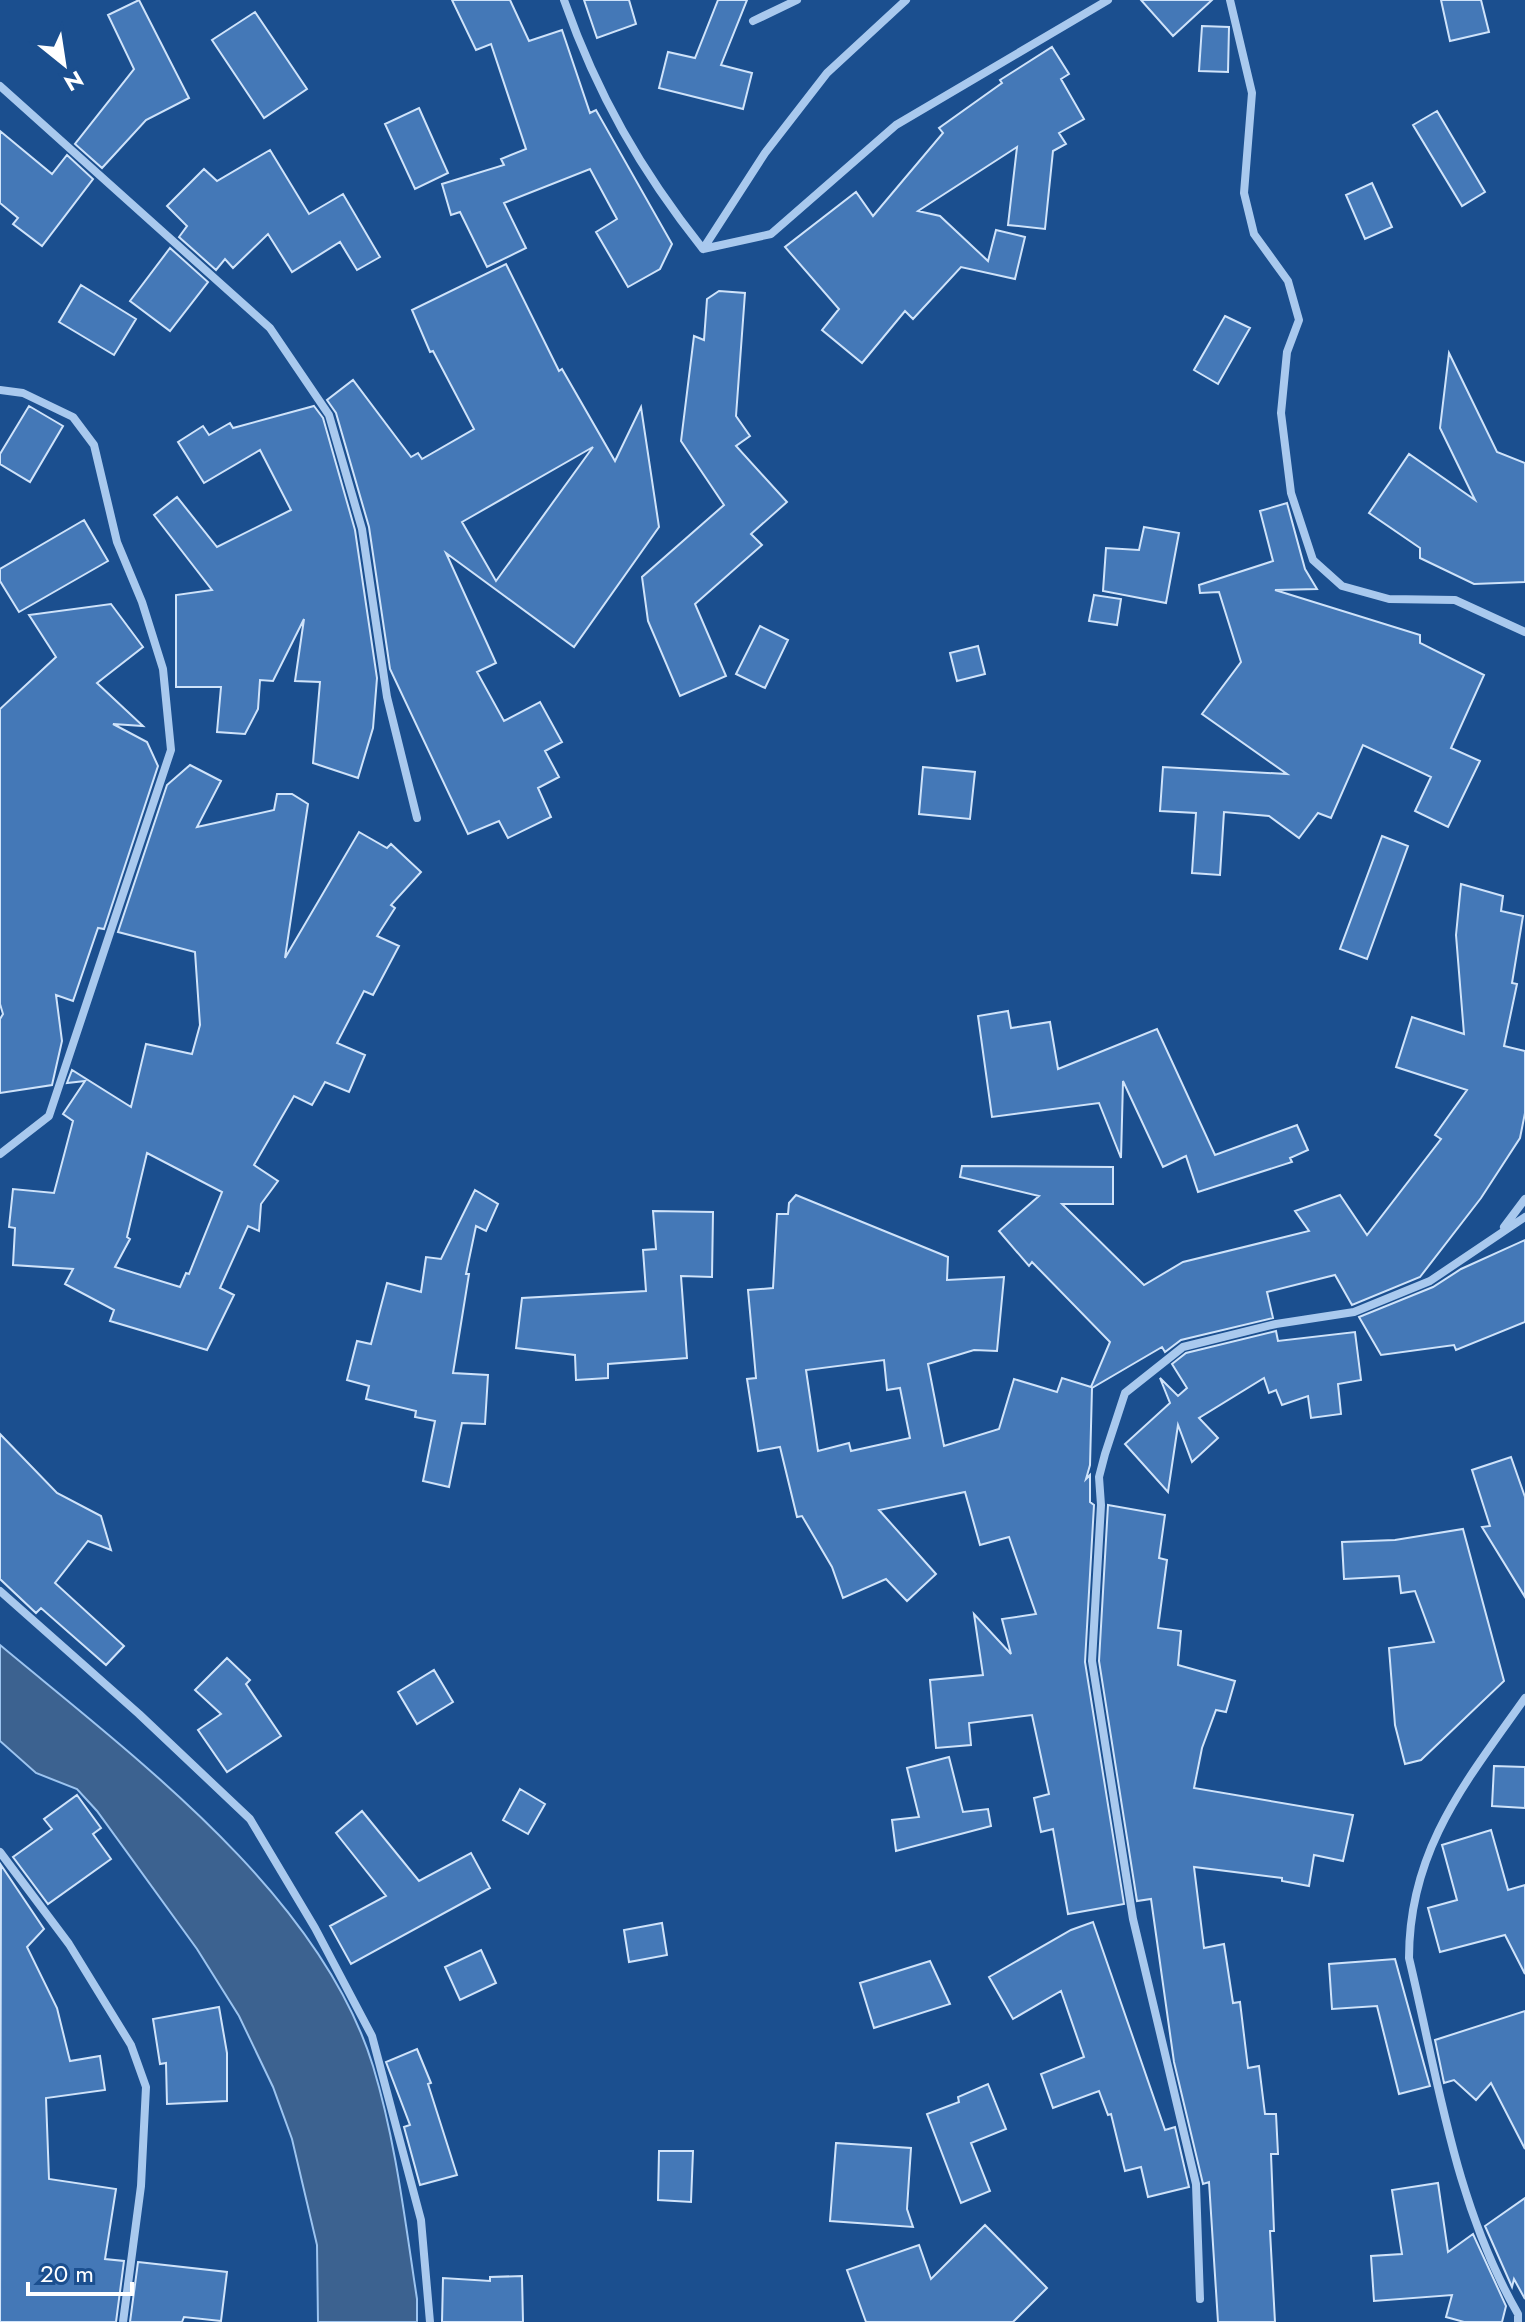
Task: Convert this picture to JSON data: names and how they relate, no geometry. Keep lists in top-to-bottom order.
{
  "scale_bar": "20 m",
  "north": "bottom right"
}
